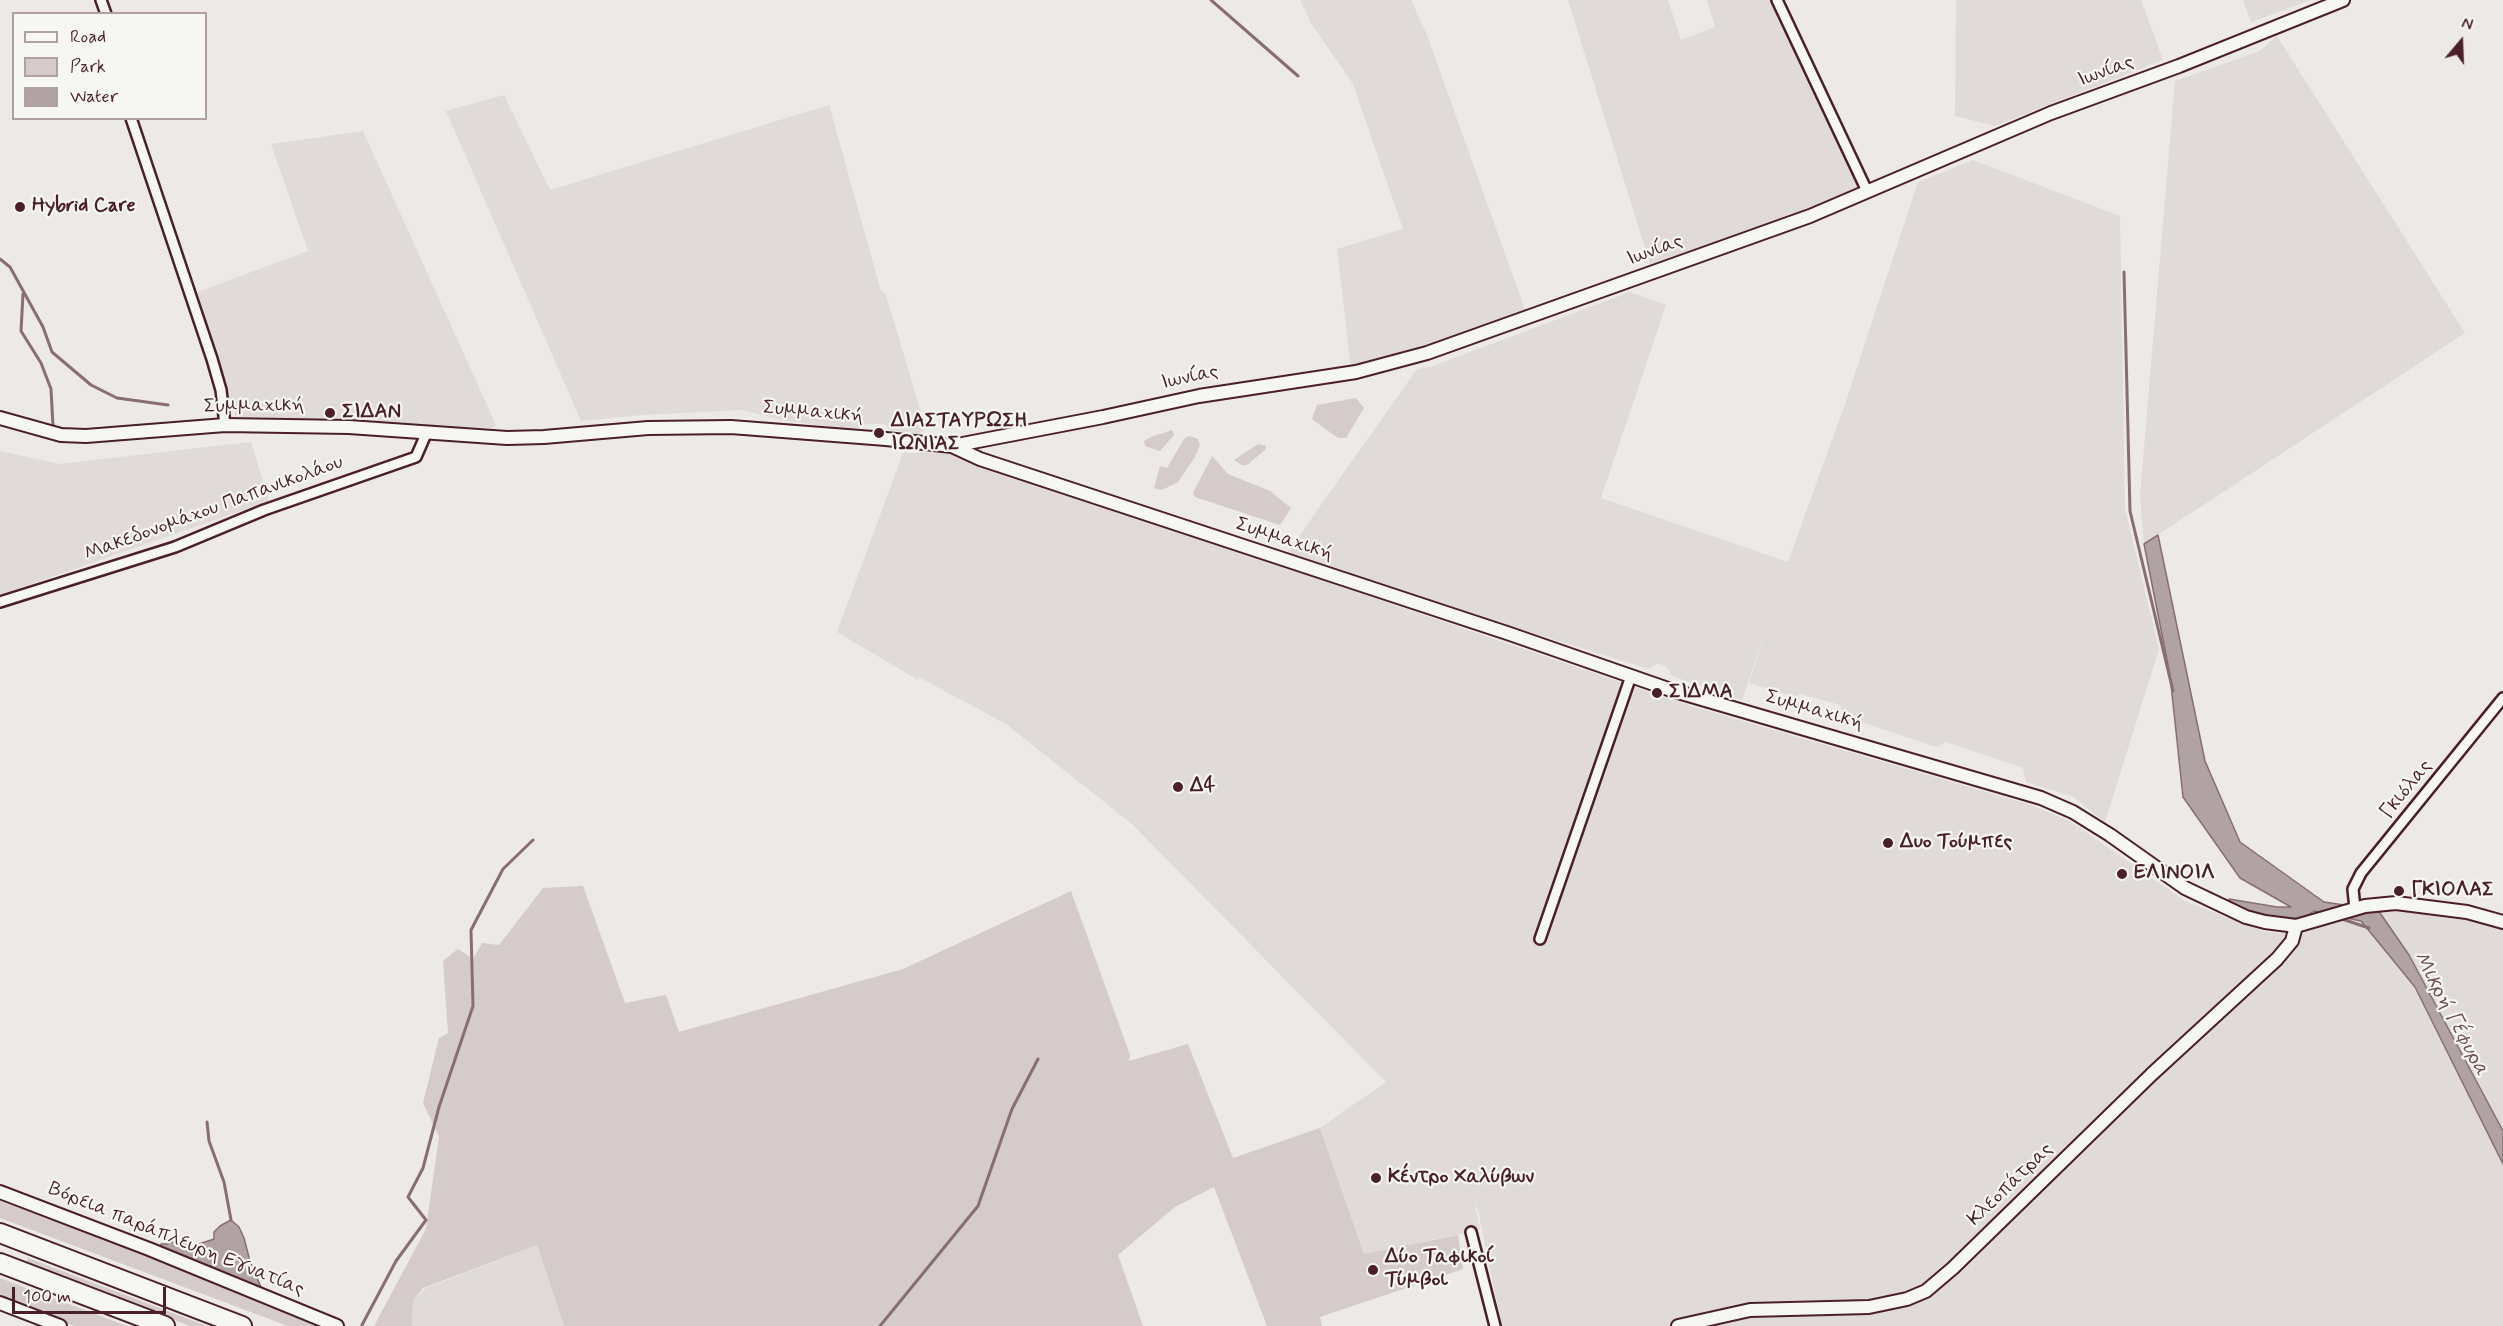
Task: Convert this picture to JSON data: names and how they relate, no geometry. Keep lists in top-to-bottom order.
{
  "streets": {
    "street": [
      "Ιωνίας",
      "Συμμαχική",
      "Μακεδονομάχου Παπανικολάου",
      "Γκιόλας",
      "Κλεοπάτρας",
      "Βόρεια παράπλευρη Εγνατίας"
    ]
  },
  "crossings": [
    ["Ιωνίας", "Συμμαχική"],
    ["Συμμαχική", "Μακεδονομάχου Παπανικολάου"],
    ["Συμμαχική", "Γκιόλας"],
    ["Συμμαχική", "Κλεοπάτρας"]
  ],
  "water": ["Μικρή Γέφυρα"],
  "places": [
    "Hybrid Care",
    "ΣΙΔΑΝ",
    "ΔΙΑΣΤΑΥΡΩΣΗ ΙΩΝΙΑΣ",
    "ΣΙΔΜΑ",
    "Δ4",
    "Δυο Τούμπες",
    "ΕΛΙΝΟΙΛ",
    "ΓΚΙΟΛΑΣ",
    "Κέντρο Χαλύβων",
    "Δύο Ταφικοί Τύμβοι"
  ],
  "legend": ["Road", "Park", "Water"],
  "scale_bar": "100 m",
  "north": "top"
}
